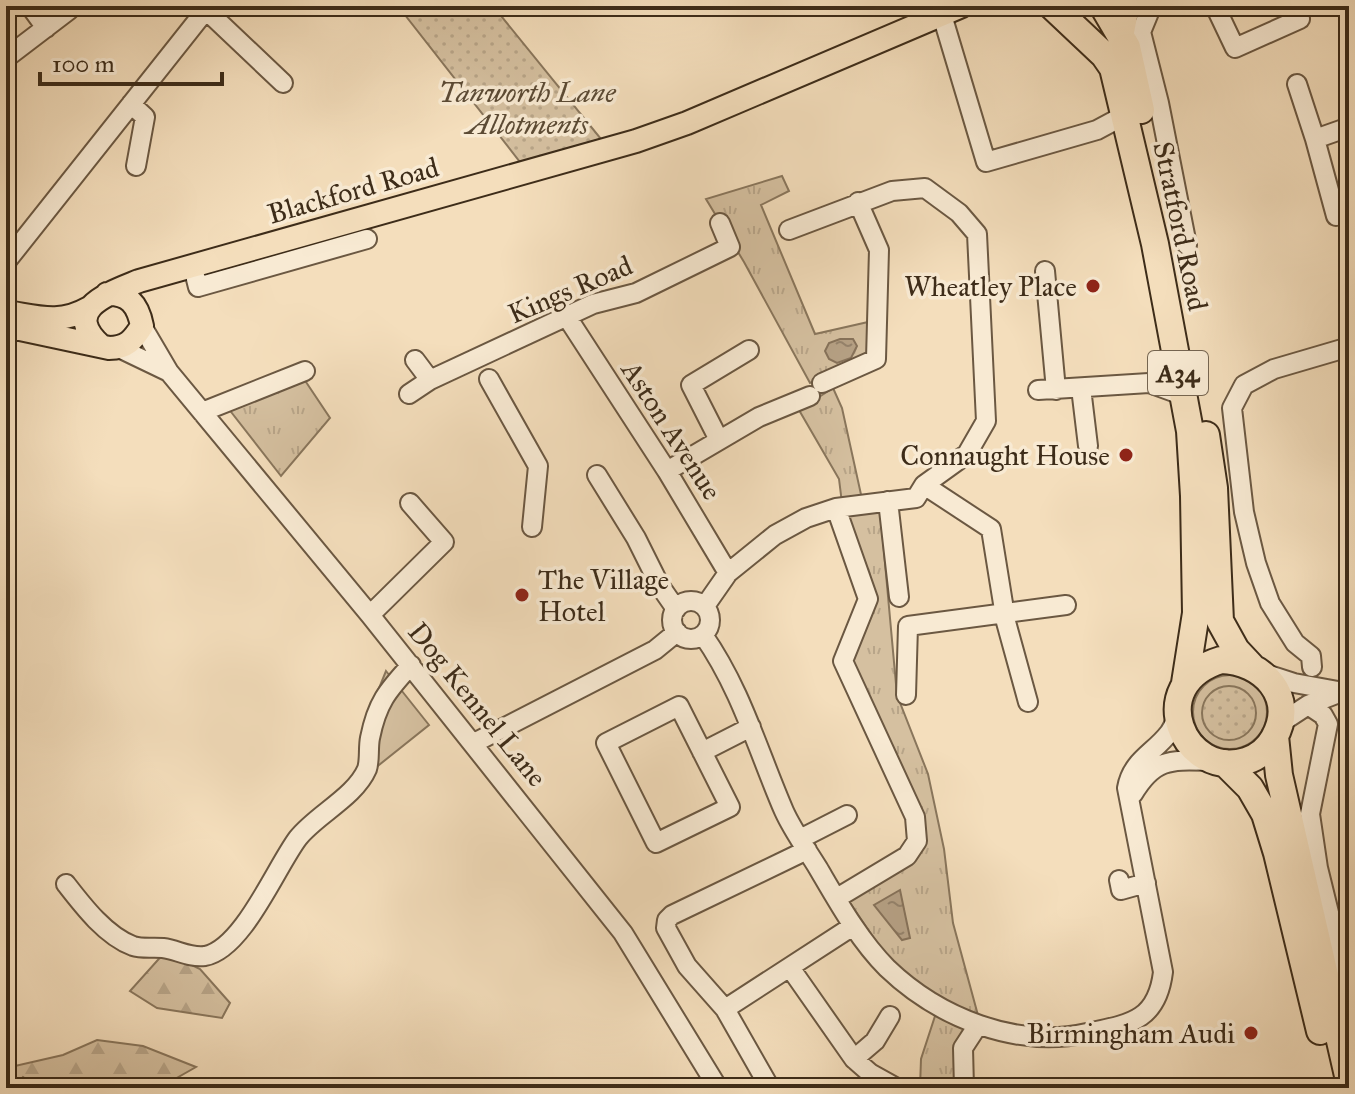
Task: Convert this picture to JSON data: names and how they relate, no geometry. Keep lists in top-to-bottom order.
{
  "streets": {
    "highway": ["Stratford Road", "A34"],
    "main road": ["Blackford Road"],
    "street": ["Kings Road", "Aston Avenue", "Dog Kennel Lane"]
  },
  "crossings": [
    ["Blackford Road", "Dog Kennel Lane"],
    ["Stratford Road", "A34"],
    ["Kings Road", "Aston Avenue"]
  ],
  "parks": ["Tanworth Lane Allotments"],
  "places": [
    "Wheatley Place",
    "Connaught House",
    "The Village Hotel",
    "Birmingham Audi"
  ],
  "scale_bar": "100 m"
}
